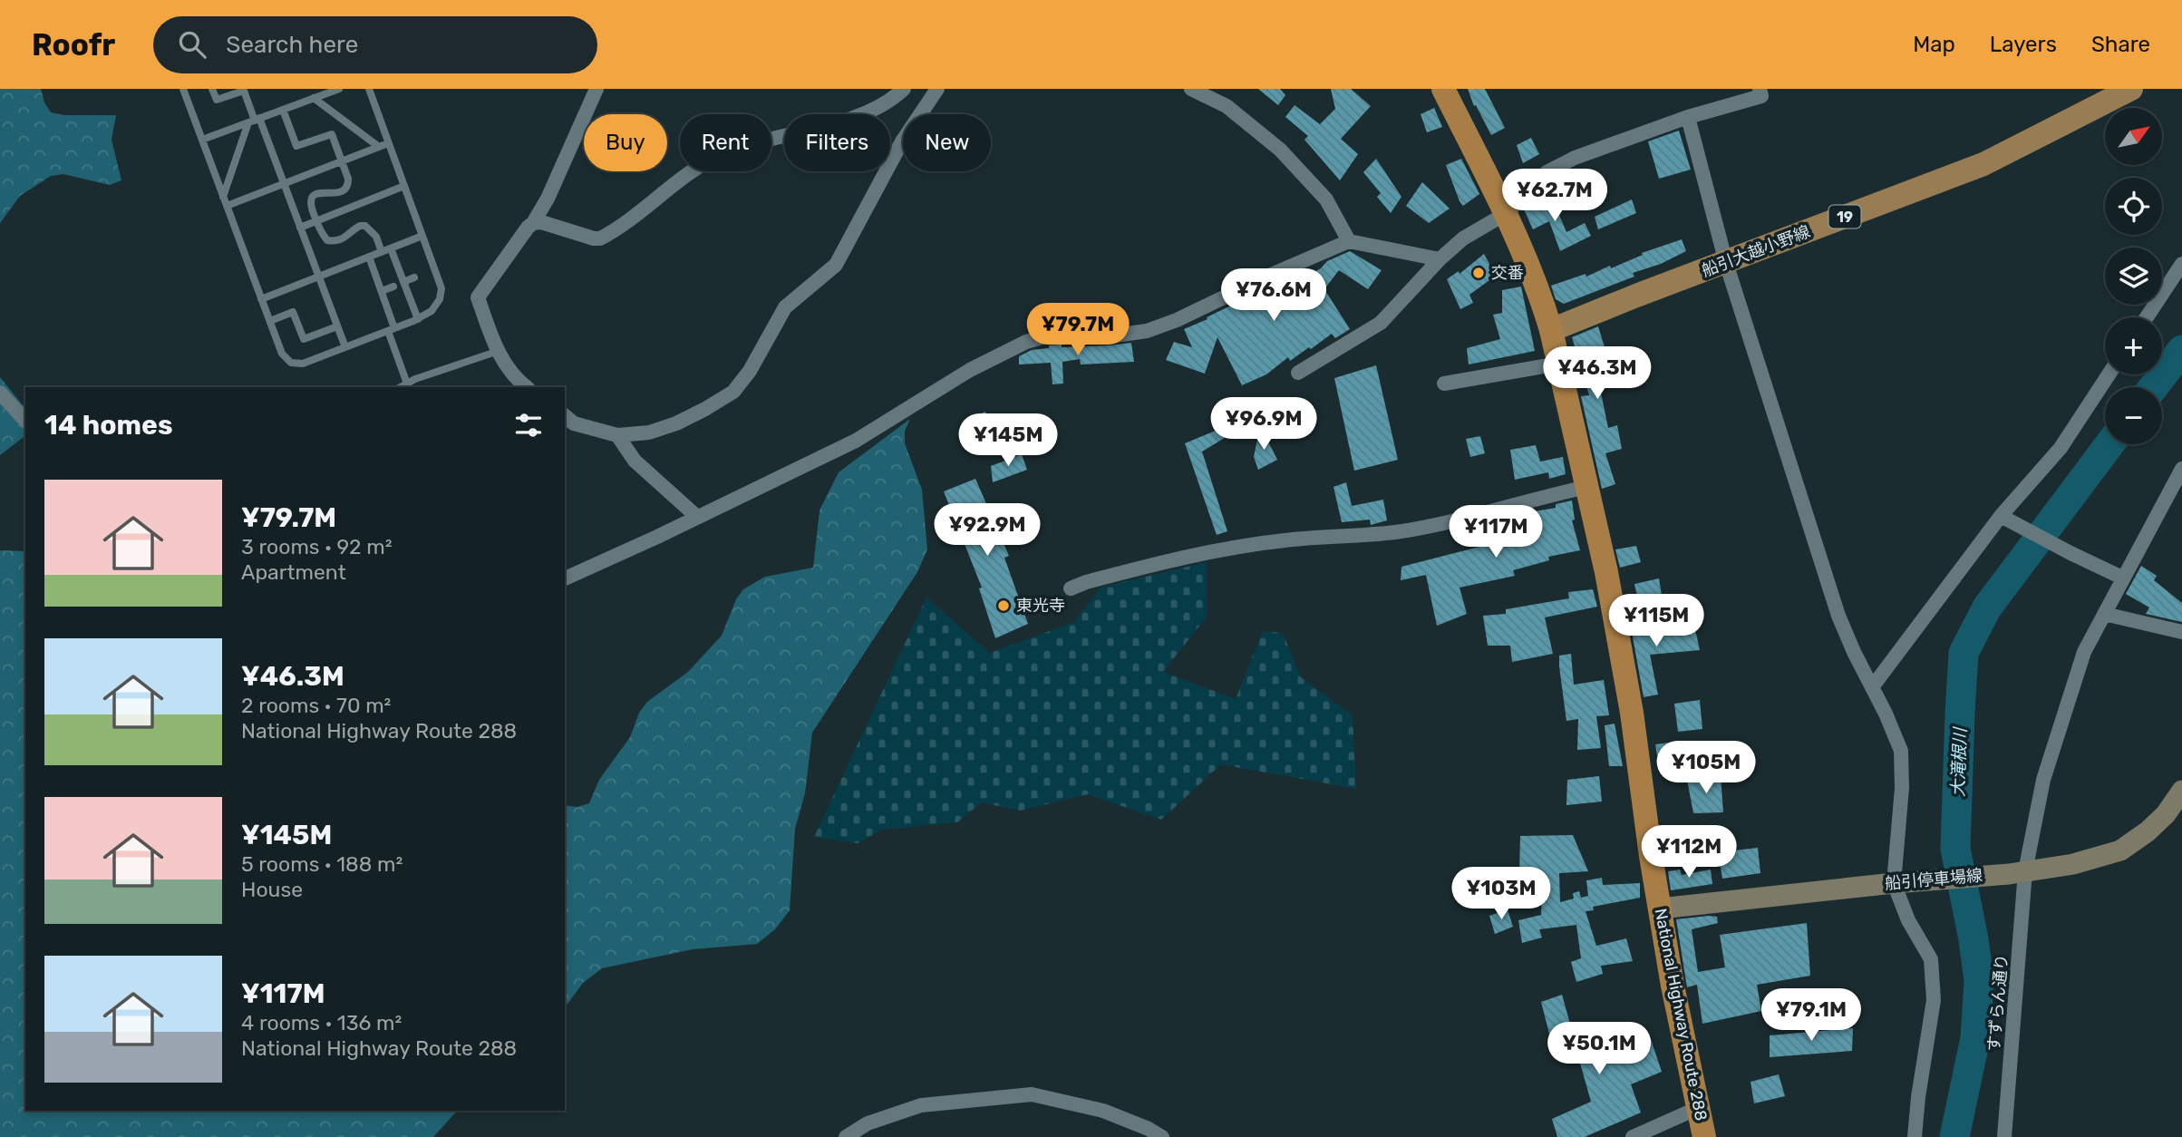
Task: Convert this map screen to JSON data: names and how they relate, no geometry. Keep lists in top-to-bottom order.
{
  "streets": {
    "highway": ["National Highway Route 288"],
    "main road": ["19", "船引大越小野線", "船引停車場線"],
    "street": ["すずらん通り"]
  },
  "crossings": [
    ["船引大越小野線", "National Highway Route 288"],
    ["船引停車場線", "すずらん通り"],
    ["船引停車場線", "National Highway Route 288"]
  ],
  "water": ["大滝根川"],
  "places": ["交番", "東光寺"],
  "north": "top right",
  "page": {
    "header": "Roofr",
    "search": "Search here",
    "nav": ["Map", "Layers", "Share"],
    "map_buttons": ["+", "−"],
    "chip": [
      "Buy",
      "Rent",
      "Filters",
      "New"
    ],
    "price": [
      "¥62.7M",
      "¥76.6M",
      "¥79.7M",
      "¥46.3M",
      "¥96.9M",
      "¥145M",
      "¥92.9M",
      "¥117M",
      "¥115M",
      "¥105M",
      "¥112M",
      "¥103M",
      "¥79.1M",
      "¥50.1M"
    ],
    "heading": "14 homes",
    "list": [
      {
        "name": "¥79.7M",
        "note": "3 rooms · 92 m² · Apartment"
      },
      {
        "name": "¥46.3M",
        "note": "2 rooms · 70 m² · National Highway Route 288"
      },
      {
        "name": "¥145M",
        "note": "5 rooms · 188 m² · House"
      },
      {
        "name": "¥117M",
        "note": "4 rooms · 136 m² · National Highway Route 288"
      }
    ]
  }
}
